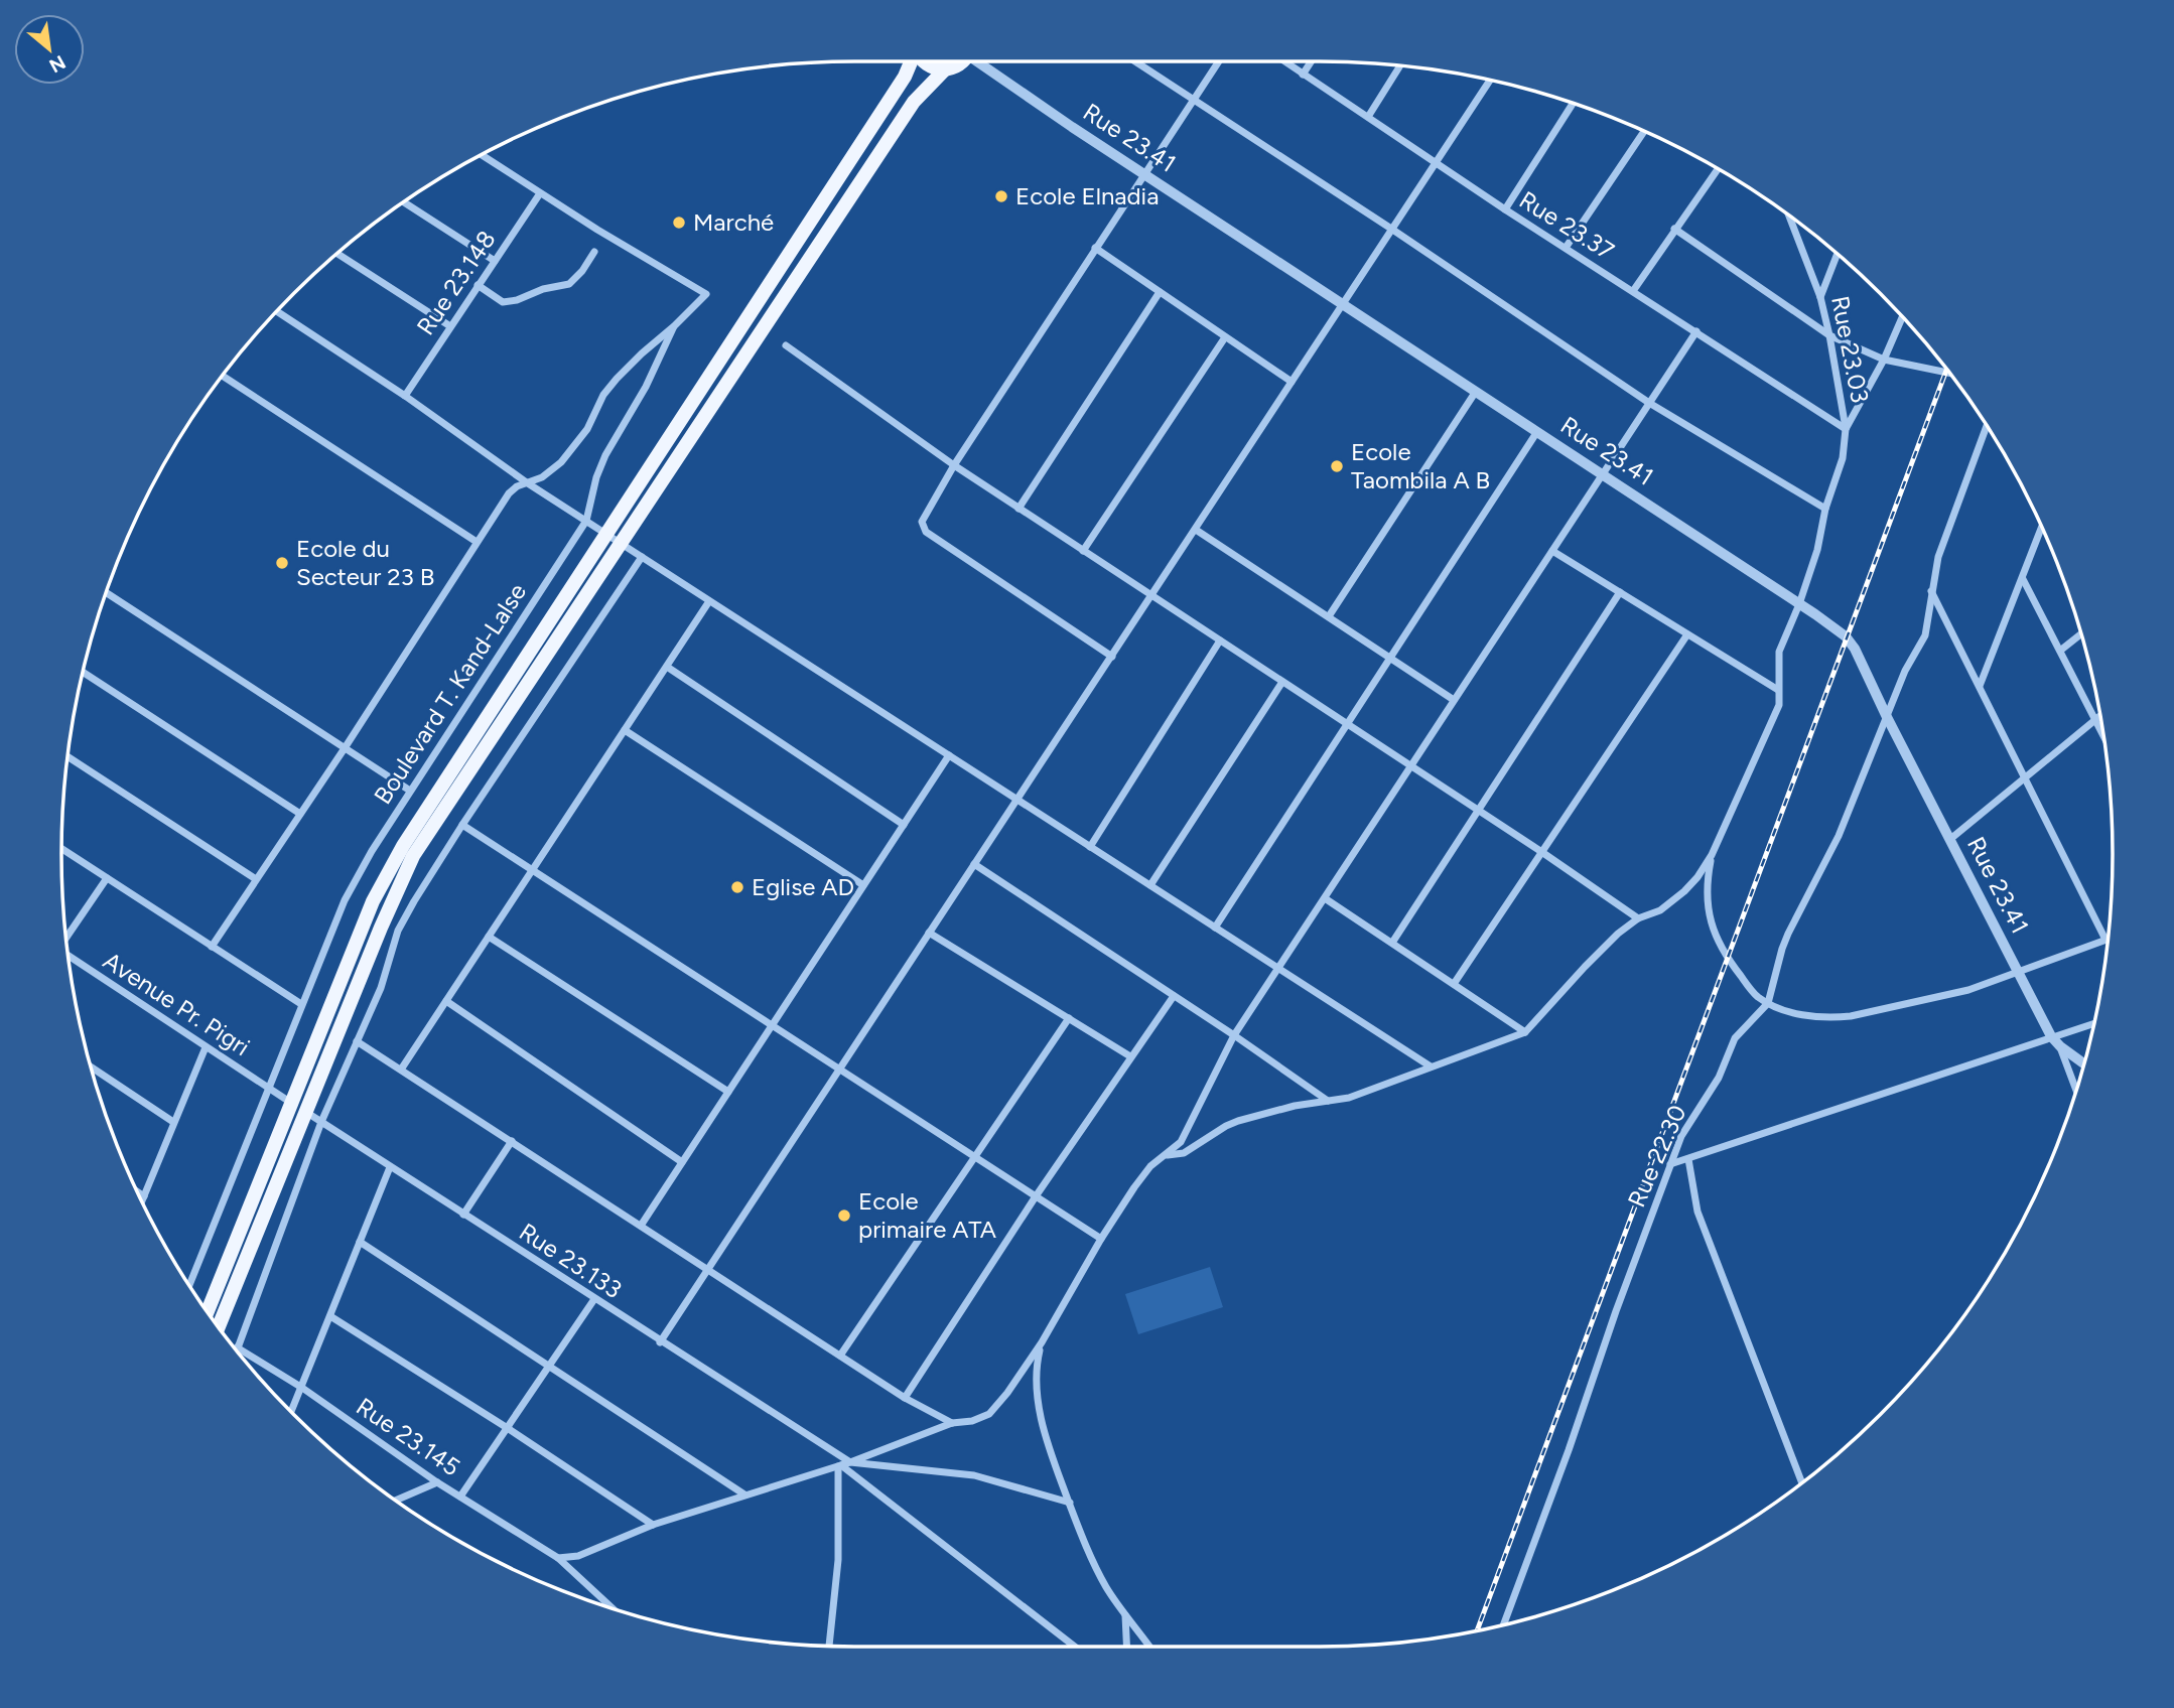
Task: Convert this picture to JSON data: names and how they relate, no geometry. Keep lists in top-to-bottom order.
{
  "streets": {
    "main road": ["Rue 23.41"],
    "street": [
      "Rue 23.37",
      "Rue 23.148",
      "Rue 23.03",
      "Boulevard T. Kand-Lalse",
      "Avenue Pr. Pigri",
      "Rue 22.30",
      "Rue 23.133",
      "Rue 23.145"
    ]
  },
  "crossings": [
    ["Rue 23.41", "Rue 22.30"],
    ["Rue 23.41", "Rue 23.133"],
    ["Rue 23.37", "Rue 23.03"],
    ["Boulevard T. Kand-Lalse", "Avenue Pr. Pigri"],
    ["Boulevard T. Kand-Lalse", "Rue 23.133"],
    ["Avenue Pr. Pigri", "Rue 23.133"]
  ],
  "places": [
    "Ecole Elnadia",
    "Marché",
    "Ecole Taombila A B",
    "Ecole du Secteur 23 B",
    "Eglise AD",
    "Ecole primaire ATA"
  ],
  "north": "bottom right"
}
